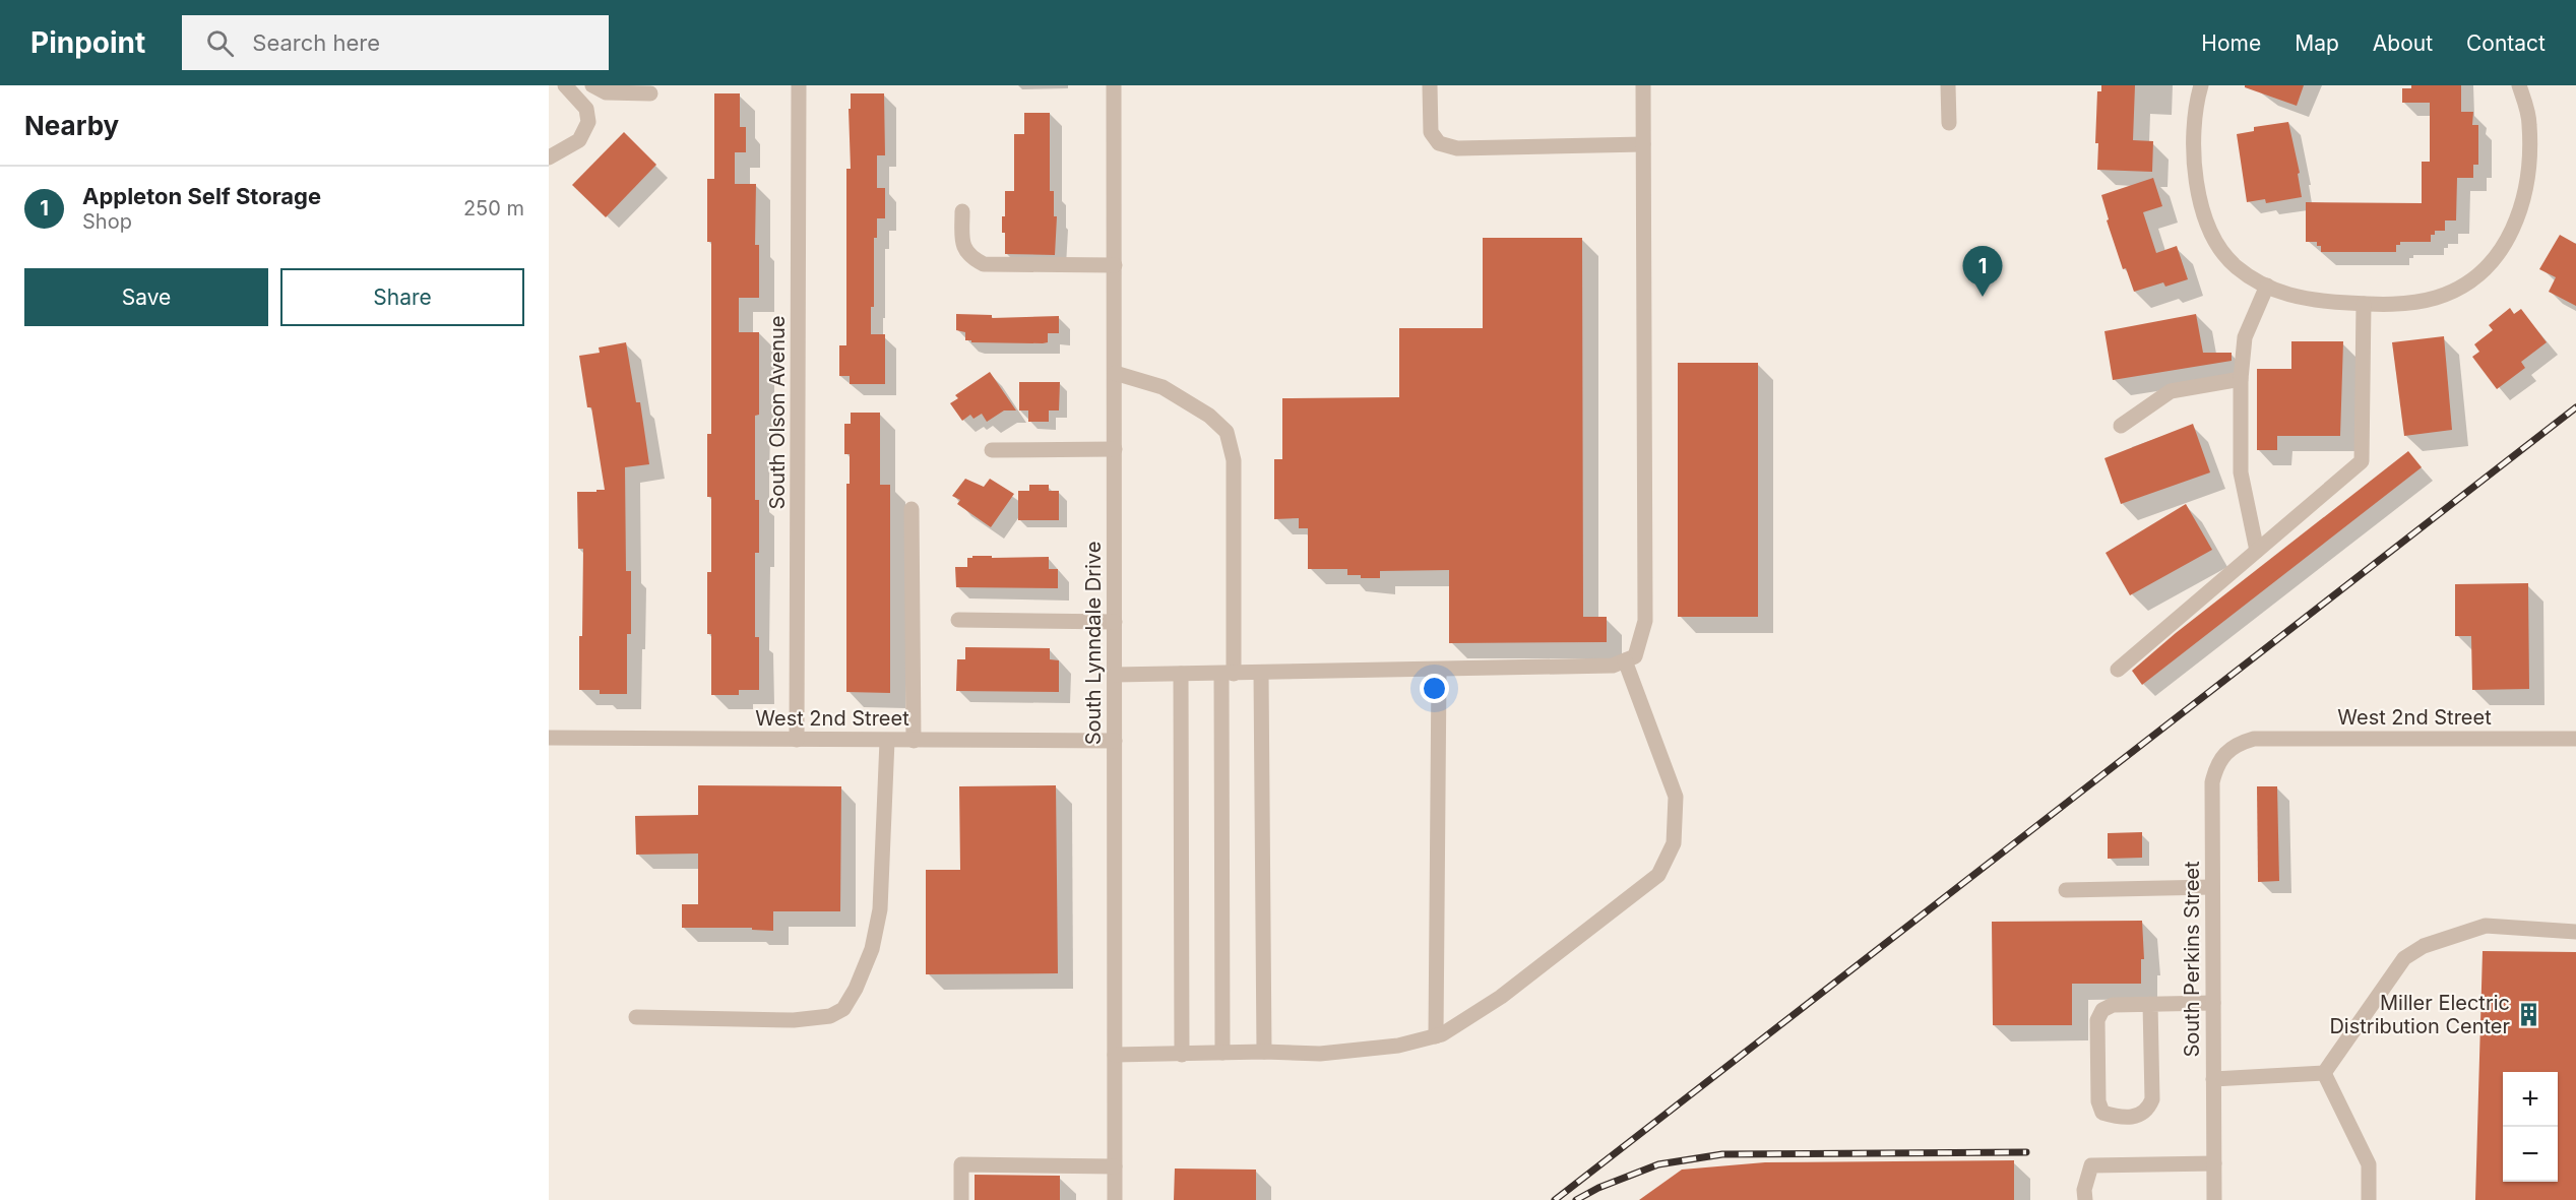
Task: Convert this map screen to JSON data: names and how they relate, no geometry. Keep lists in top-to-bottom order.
{
  "streets": {
    "street": [
      "South Olson Avenue",
      "South Lynndale Drive",
      "West 2nd Street",
      "South Perkins Street"
    ]
  },
  "crossings": [
    ["South Olson Avenue", "West 2nd Street"],
    ["South Lynndale Drive", "West 2nd Street"],
    ["West 2nd Street", "South Perkins Street"]
  ],
  "places": {
    "building": ["Miller Electric Distribution Center"]
  },
  "page": {
    "header": "Pinpoint",
    "search": "Search here",
    "nav": [
      "Home",
      "Map",
      "About",
      "Contact"
    ],
    "heading": "Nearby",
    "list": [
      {
        "mark": "1",
        "name": "Appleton Self Storage",
        "note": "Shop",
        "value": "250 m"
      }
    ],
    "pins": "1",
    "buttons": ["Save", "Share"],
    "map_buttons": ["+", "−"]
  }
}
